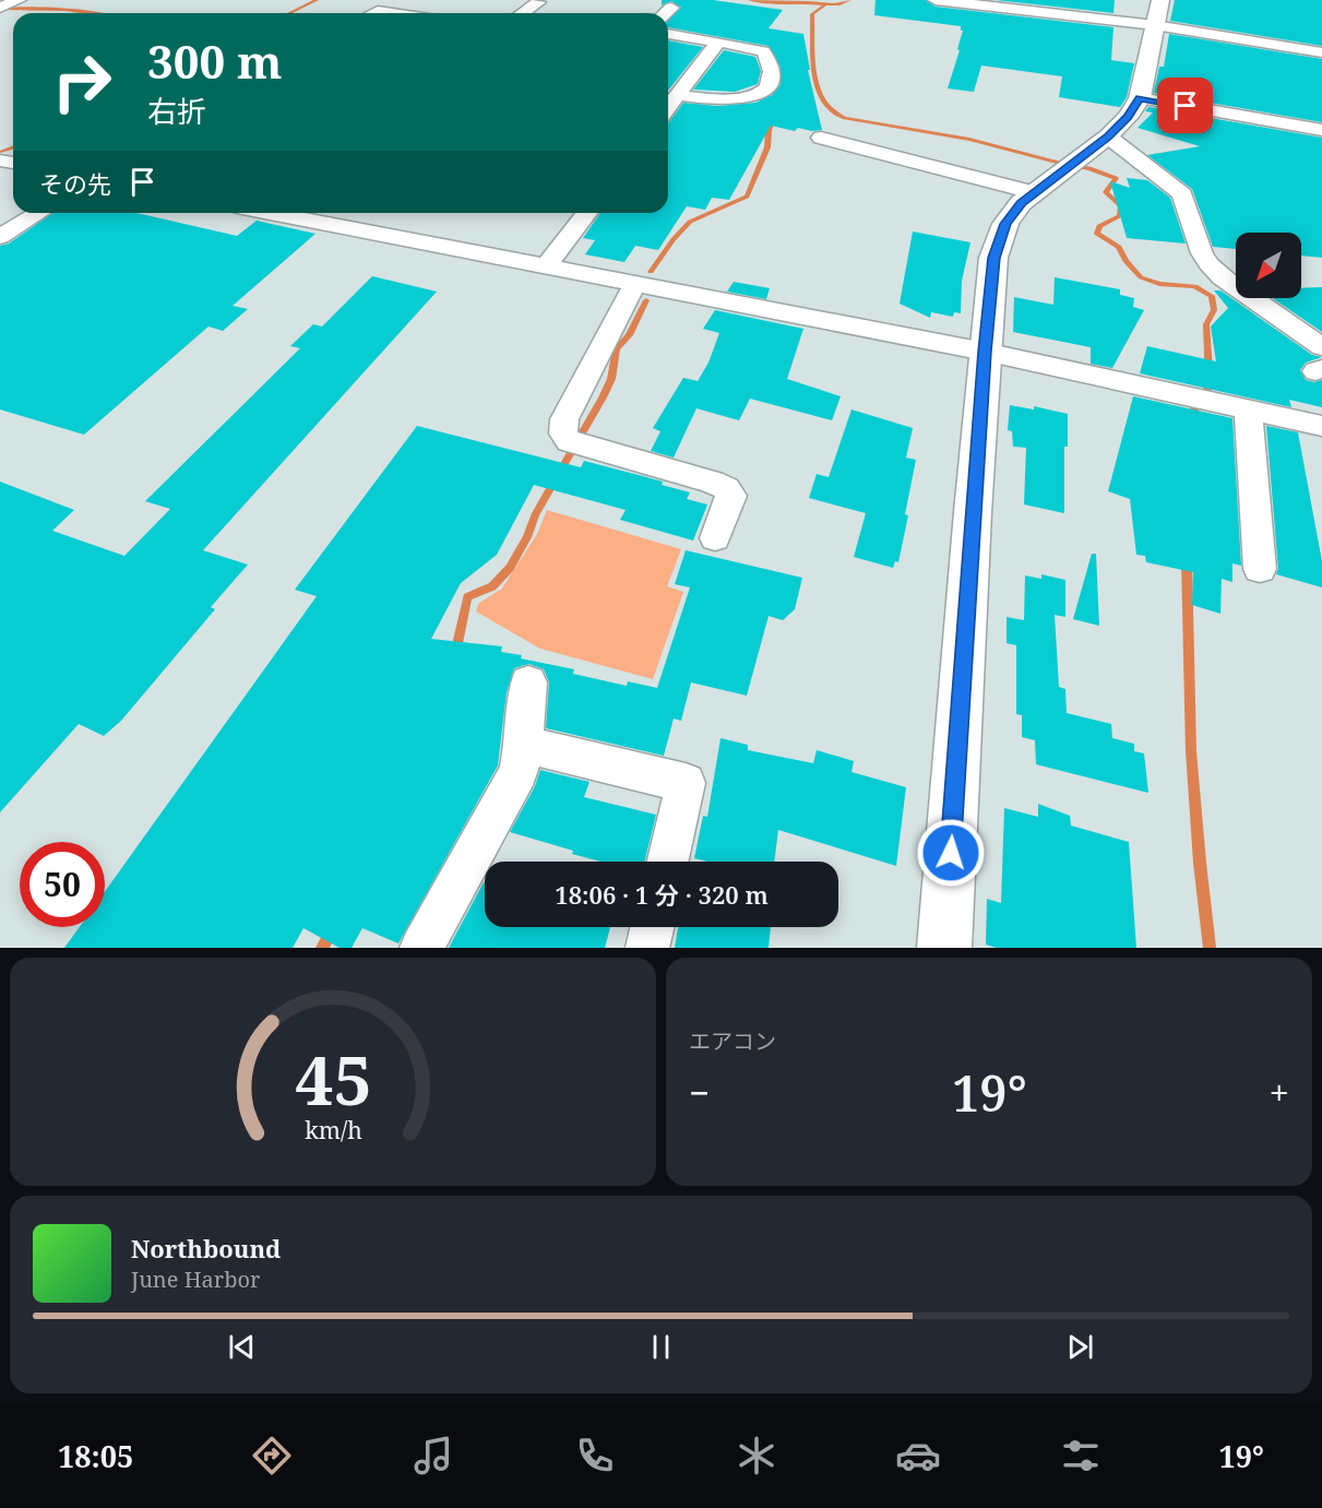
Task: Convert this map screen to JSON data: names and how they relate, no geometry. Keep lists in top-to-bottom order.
{
  "north": "bottom left",
  "page": {
    "turn": ["300 m", "右折"],
    "then": "その先",
    "limit": "50",
    "trip": "18:06 · 1 分 · 320 m",
    "tile": "エアコン",
    "heat": ["−", "19°", "+"],
    "song": ["Northbound", "June Harbor"],
    "tabs": ["18:05", "19°"],
    "gauge": ["45", "km/h"]
  }
}
